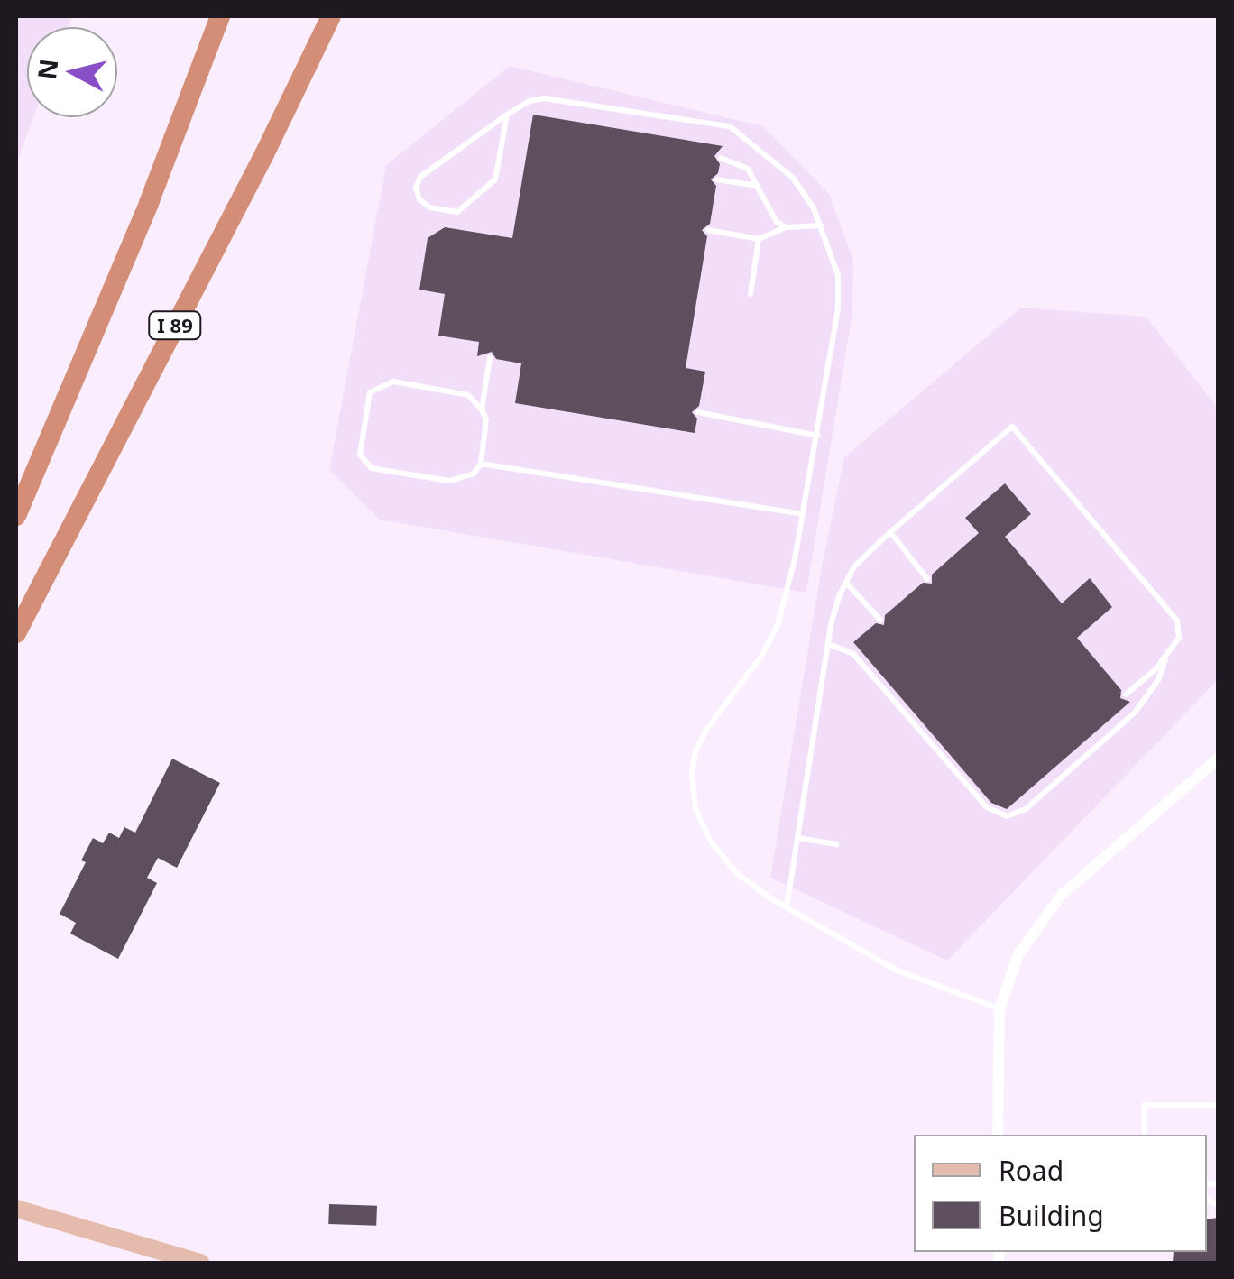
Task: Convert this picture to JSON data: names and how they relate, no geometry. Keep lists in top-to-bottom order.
{
  "streets": {
    "highway": ["I 89"]
  },
  "legend": ["Road", "Building"],
  "north": "left"
}
